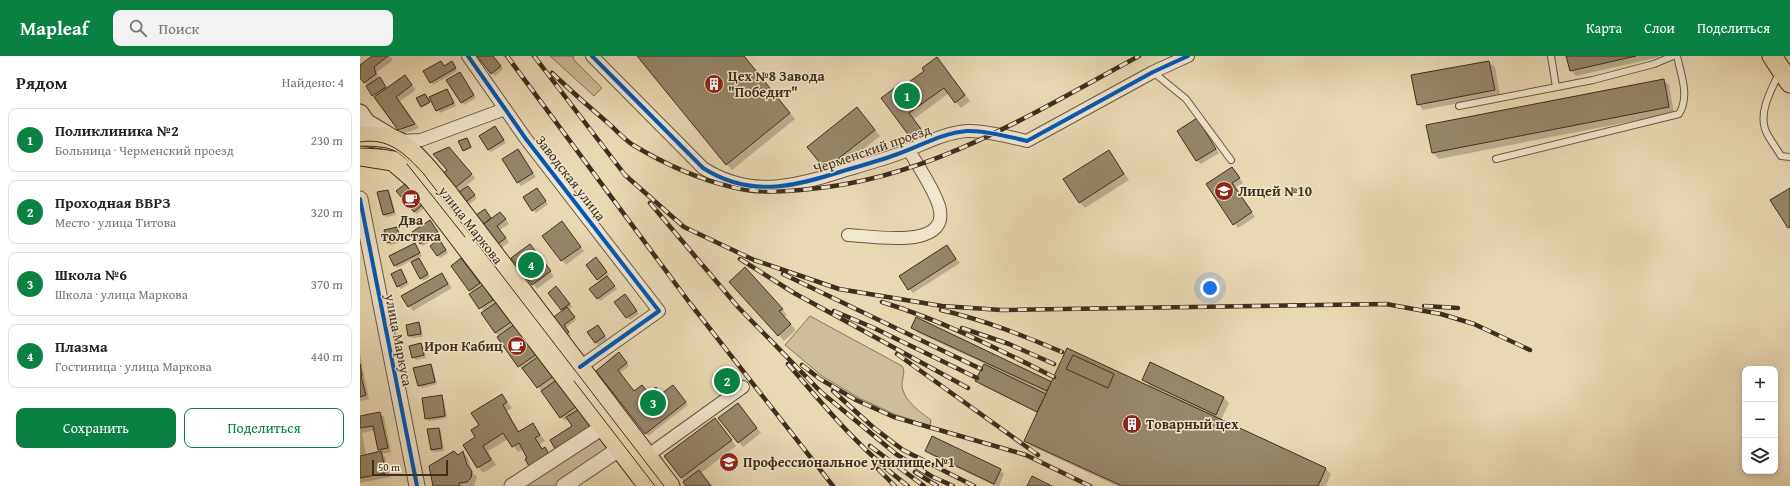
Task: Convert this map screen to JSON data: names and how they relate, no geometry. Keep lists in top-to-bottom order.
{
  "streets": {
    "main road": ["улица Маркова"],
    "street": ["Черменский проезд", "Заводская улица", "улица Маркуса"]
  },
  "crossings": [
    ["Заводская улица", "улица Маркова"]
  ],
  "places": {
    "building": ["Цех №8 Завода \"Победит\"", "Товарный цех"],
    "school or university": ["Лицей №10", "Профессиональное училище №1"],
    "cafe": ["Два толстяка", "Ирон Кабиц"]
  },
  "scale_bar": "50 m",
  "page": {
    "header": "Mapleaf",
    "search": "Поиск",
    "nav": ["Карта", "Слои", "Поделиться"],
    "heading": ["Рядом", "Найдено: 4"],
    "pins": [
      "1",
      "4",
      "2",
      "3"
    ],
    "list": [
      {
        "mark": "1",
        "name": "Поликлиника №2",
        "note": "Больница · Черменский проезд",
        "value": "230 m"
      },
      {
        "mark": "2",
        "name": "Проходная ВВРЗ",
        "note": "Место · улица Титова",
        "value": "320 m"
      },
      {
        "mark": "3",
        "name": "Школа №6",
        "note": "Школа · улица Маркова",
        "value": "370 m"
      },
      {
        "mark": "4",
        "name": "Плазма",
        "note": "Гостиница · улица Маркова",
        "value": "440 m"
      }
    ],
    "map_buttons": ["+", "−"],
    "buttons": ["Сохранить", "Поделиться"],
    "scale": "50 m"
  }
}
